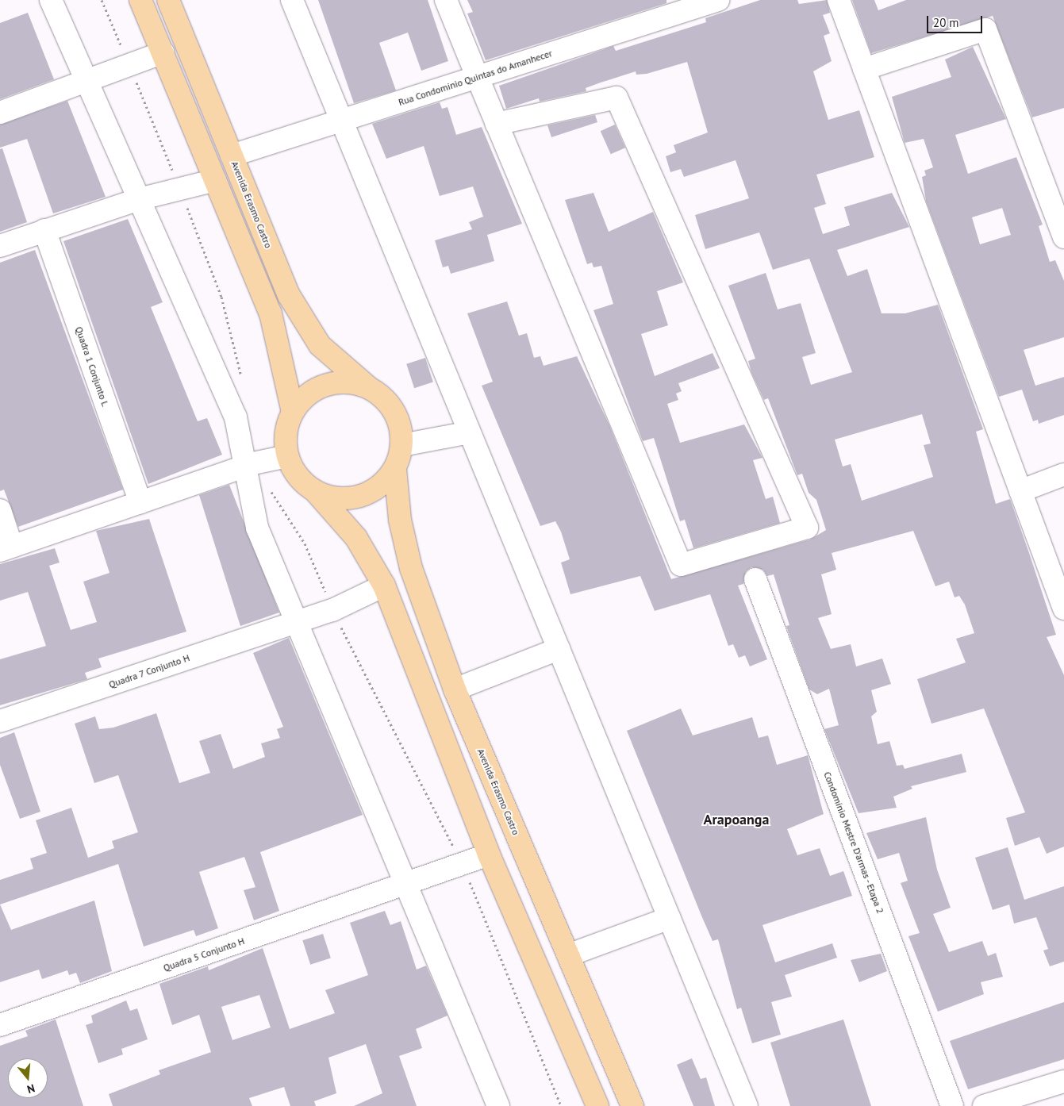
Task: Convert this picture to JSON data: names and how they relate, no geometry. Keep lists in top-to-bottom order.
{
  "streets": {
    "main road": ["Avenida Erasmo Castro"],
    "street": [
      "Rua Condomínio Quintas do Amanhecer",
      "Quadra 1 Conjunto L",
      "Quadra 7 Conjunto H",
      "Condomínio Mestre D'armas - Etapa 2",
      "Quadra 5 Conjunto H"
    ]
  },
  "crossings": [
    ["Rua Condomínio Quintas do Amanhecer", "Avenida Erasmo Castro"]
  ],
  "districts": ["Arapoanga"],
  "scale_bar": "20 m",
  "north": "bottom"
}
